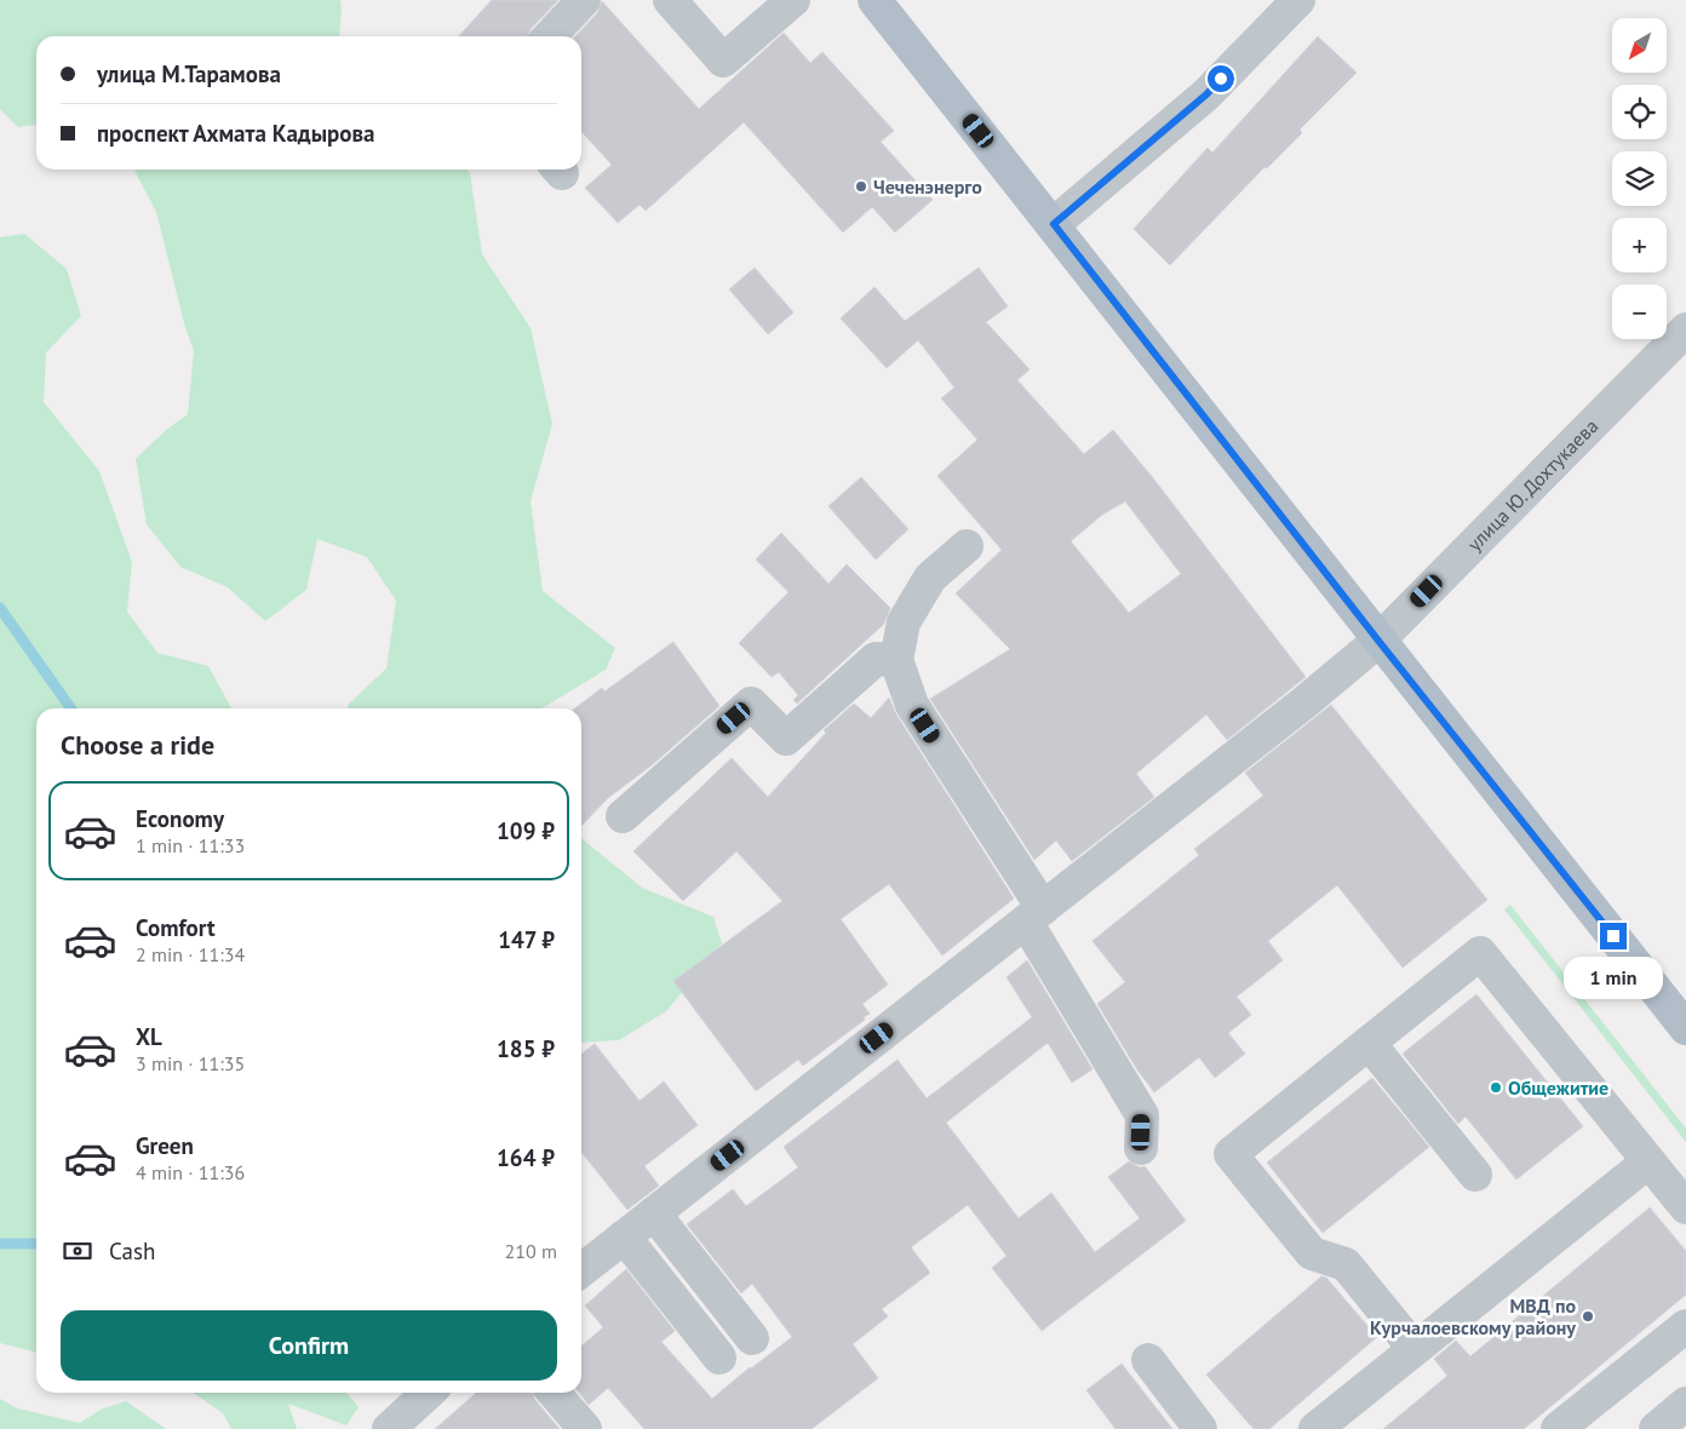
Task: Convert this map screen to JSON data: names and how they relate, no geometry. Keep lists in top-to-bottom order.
{
  "streets": {
    "street": ["улица Ю. Дохтукаева"]
  },
  "places": ["Чеченэнерго", "Общежитие", "МВД по Курчалоевскому району"],
  "north": "bottom left",
  "page": {
    "map_buttons": ["+", "−"],
    "banner": ["улица М.Тарамова", "проспект Ахмата Кадырова"],
    "heading": "Choose a ride",
    "list": [
      {
        "name": "Economy",
        "note": "1 min · 11:33",
        "value": "109 ₽"
      },
      {
        "name": "Comfort",
        "note": "2 min · 11:34",
        "value": "147 ₽"
      },
      {
        "name": "XL",
        "note": "3 min · 11:35",
        "value": "185 ₽"
      },
      {
        "name": "Green",
        "note": "4 min · 11:36",
        "value": "164 ₽"
      }
    ],
    "bubble": "1 min",
    "pay": ["Cash", "210 m"],
    "buttons": "Confirm"
  }
}
